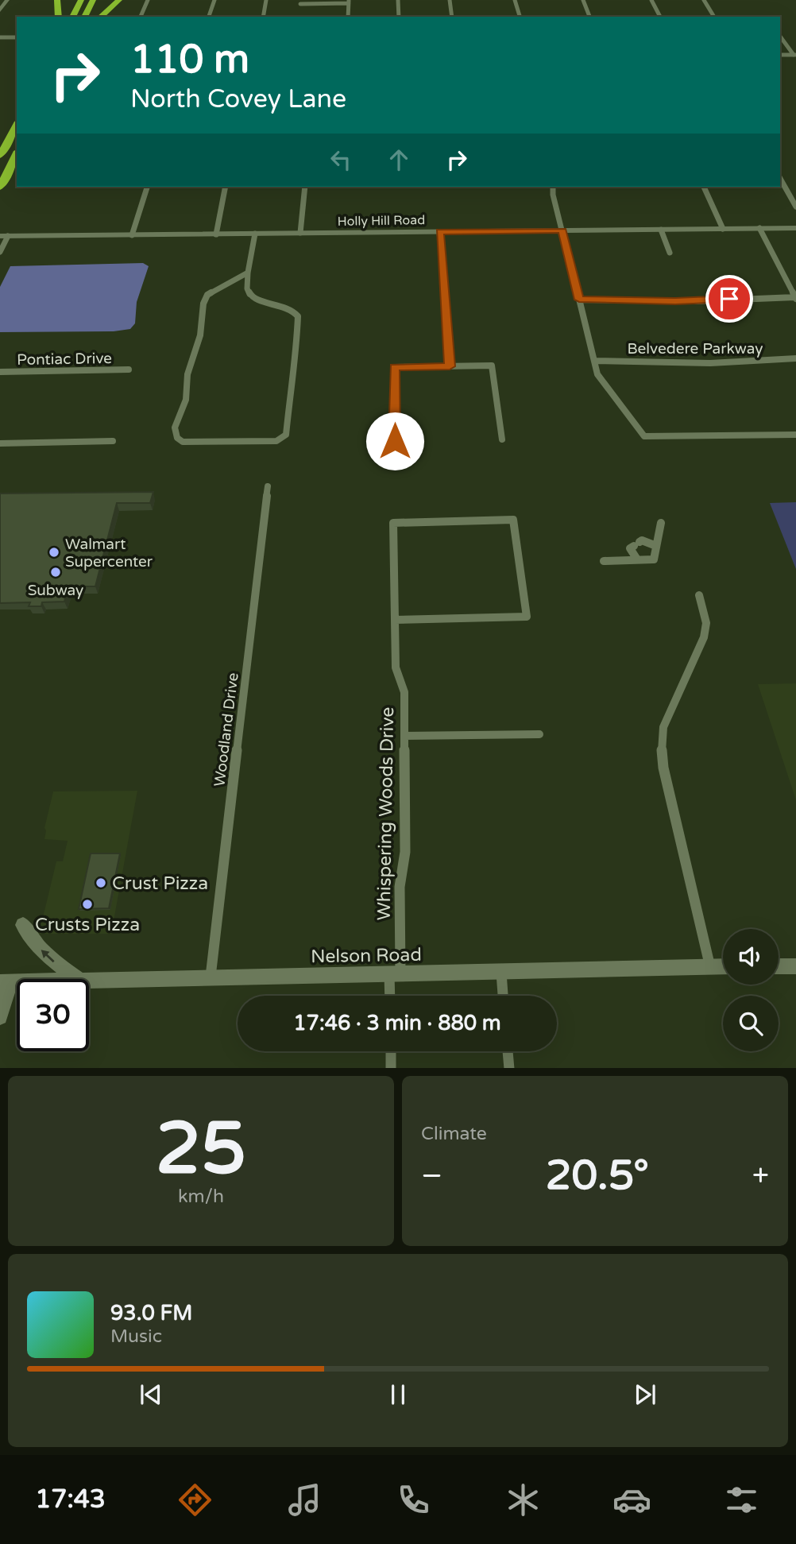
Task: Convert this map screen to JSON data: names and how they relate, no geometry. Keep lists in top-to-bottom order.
{
  "streets": {
    "street": [
      "Holly Hill Road",
      "Belvedere Parkway",
      "Pontiac Drive",
      "Woodland Drive",
      "Whispering Woods Drive",
      "Nelson Road"
    ]
  },
  "crossings": [
    ["Woodland Drive", "Nelson Road"],
    ["Whispering Woods Drive", "Nelson Road"]
  ],
  "places": [
    "Walmart Supercenter",
    "Subway",
    "Crust Pizza",
    "Crusts Pizza"
  ],
  "page": {
    "turn": ["110 m", "North Covey Lane"],
    "limit": "30",
    "trip": "17:46 · 3 min · 880 m",
    "tile": [
      ["25", "km/h"],
      "Climate"
    ],
    "heat": ["−", "20.5°", "+"],
    "song": ["93.0 FM", "Music"],
    "tabs": "17:43"
  }
}
